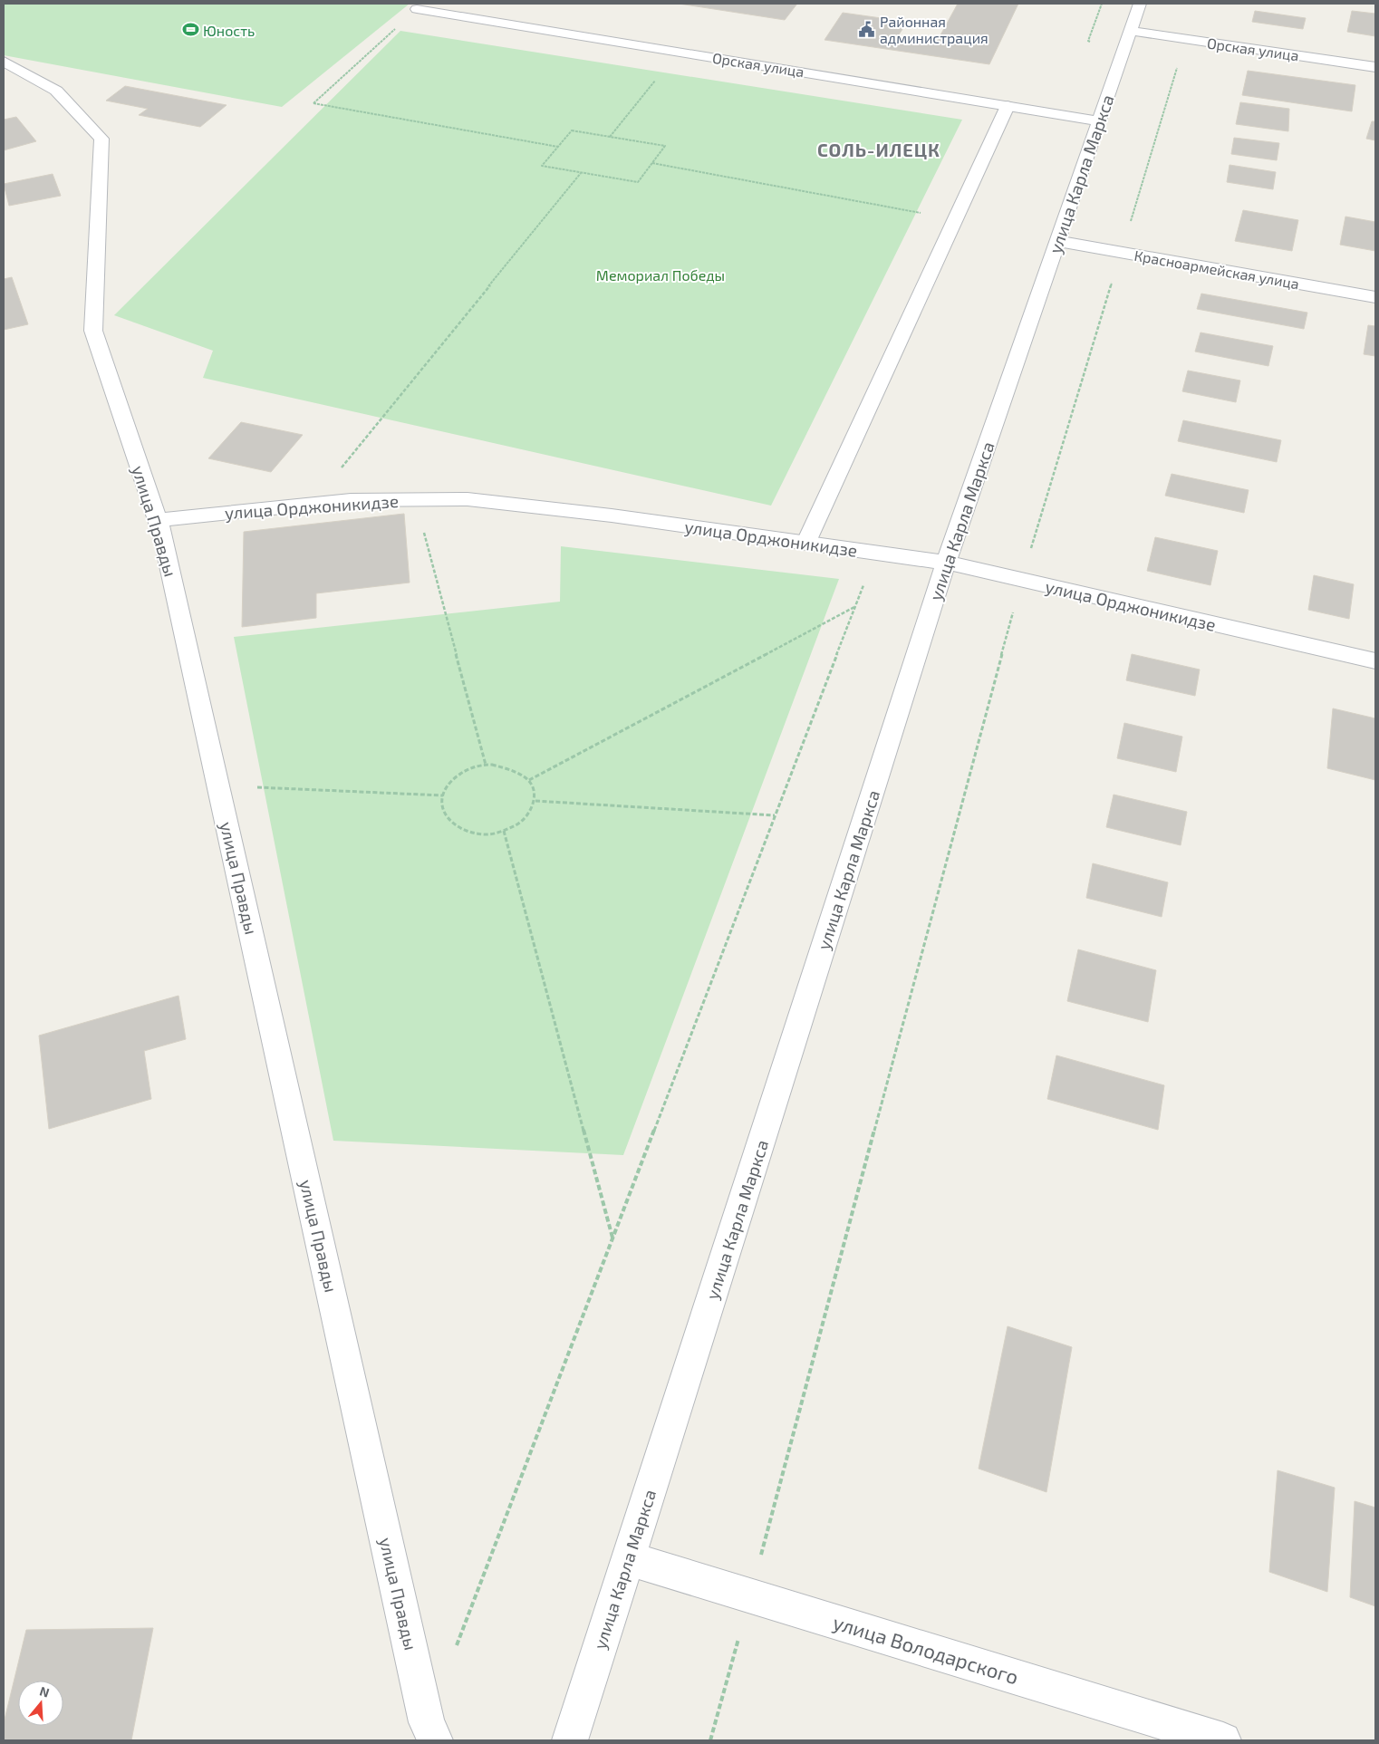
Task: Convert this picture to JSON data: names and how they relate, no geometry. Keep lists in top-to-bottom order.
{
  "streets": {
    "street": [
      "Орская улица",
      "улица Карла Маркса",
      "Красноармейская улица",
      "улица Орджоникидзе",
      "улица Правды",
      "улица Володарского"
    ]
  },
  "crossings": [
    ["Орская улица", "улица Карла Маркса"],
    ["улица Карла Маркса", "Красноармейская улица"],
    ["улица Карла Маркса", "улица Орджоникидзе"],
    ["улица Карла Маркса", "улица Володарского"],
    ["улица Орджоникидзе", "улица Правды"]
  ],
  "districts": ["СОЛЬ-ИЛЕЦК"],
  "parks": ["Мемориал Победы"],
  "places": {
    "public building": ["Районная администрация"],
    "sports": ["Юность"]
  },
  "north": "top"
}
